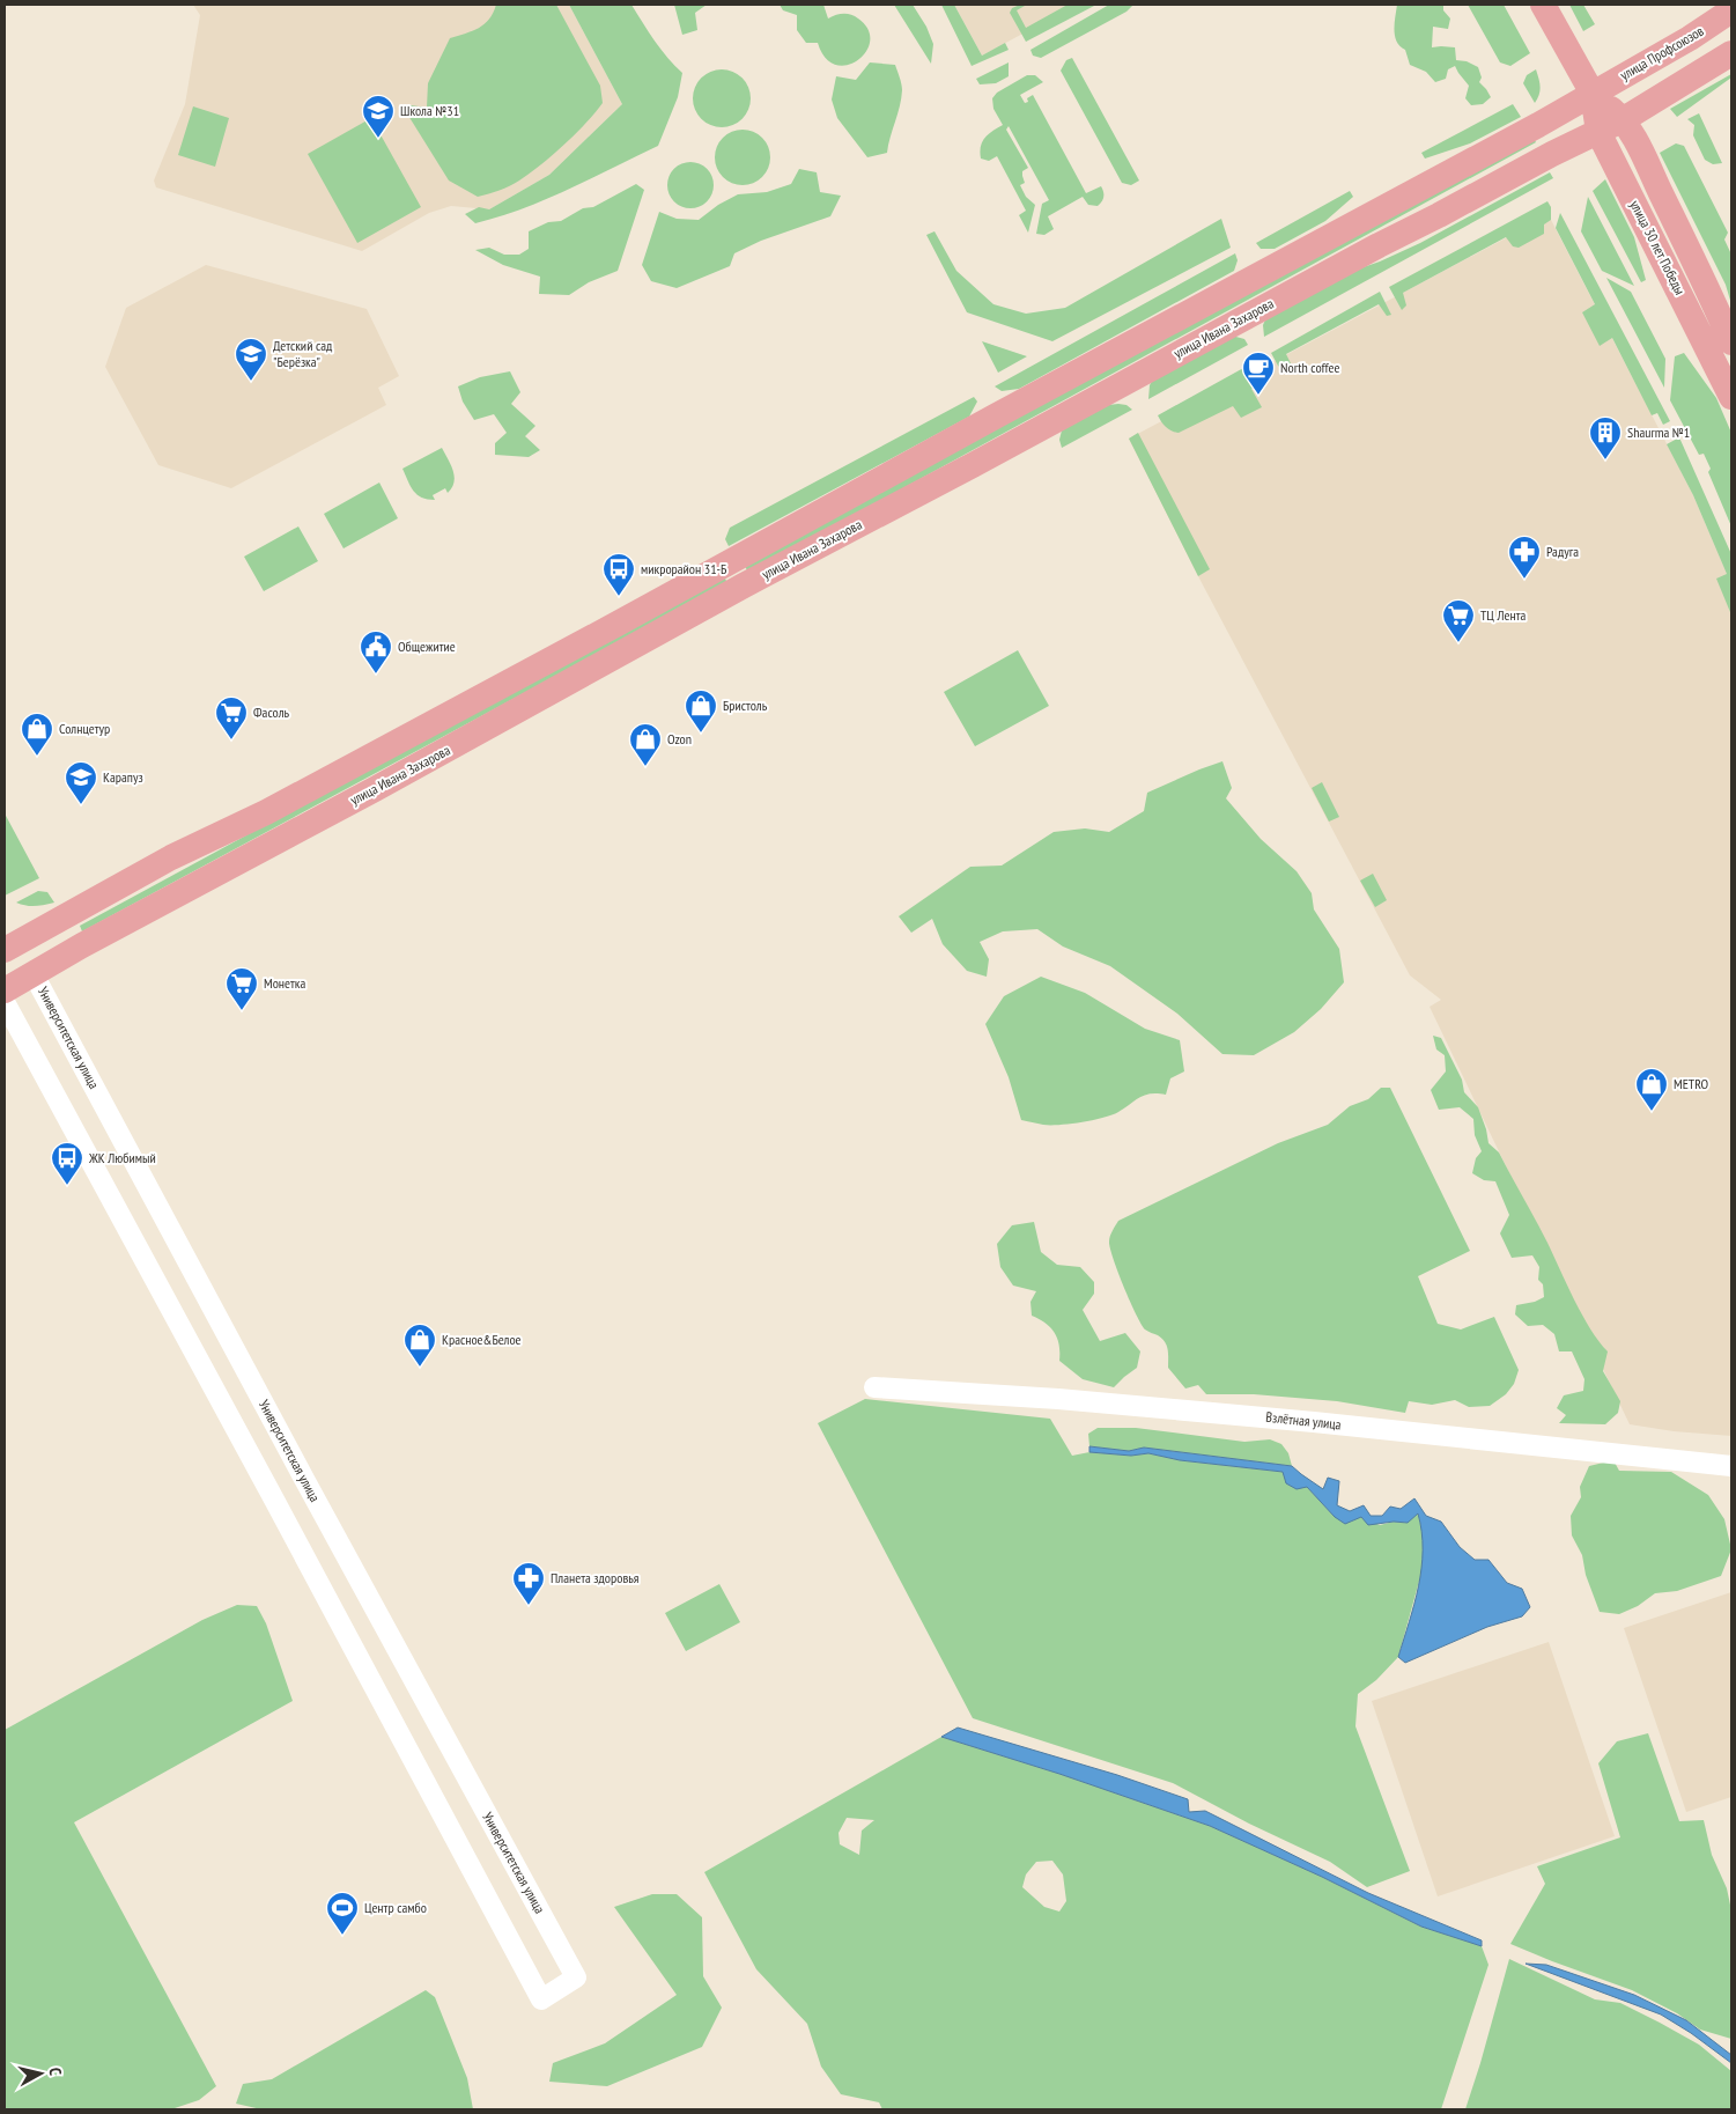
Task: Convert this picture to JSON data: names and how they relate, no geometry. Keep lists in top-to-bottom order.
{
  "streets": {
    "main road": [
      "улица Профсоюзов",
      "улица 30 лет Победы",
      "улица Ивана Захарова",
      "Университетская улица"
    ],
    "street": ["Взлётная улица"]
  },
  "crossings": [
    ["улица Профсоюзов", "улица 30 лет Победы"],
    ["улица Профсоюзов", "улица Ивана Захарова"],
    ["улица 30 лет Победы", "улица Ивана Захарова"],
    ["улица Ивана Захарова", "Университетская улица"]
  ],
  "places": {
    "school or university": ["Школа №31", "Детский сад \"Берёзка\"", "Карапуз"],
    "cafe": ["North coffee"],
    "building": ["Shaurma №1"],
    "pharmacy": ["Радуга", "Планета здоровья"],
    "bus stop": ["микрорайон 31-Б", "ЖК Любимый"],
    "supermarket": ["ТЦ Лента", "Фасоль", "Монетка"],
    "public building": ["Общежитие"],
    "shop": [
      "Бристоль",
      "Солнцетур",
      "Ozon",
      "METRO",
      "Красное&Белое"
    ],
    "sports": ["Центр самбо"]
  },
  "north": "right"
}
